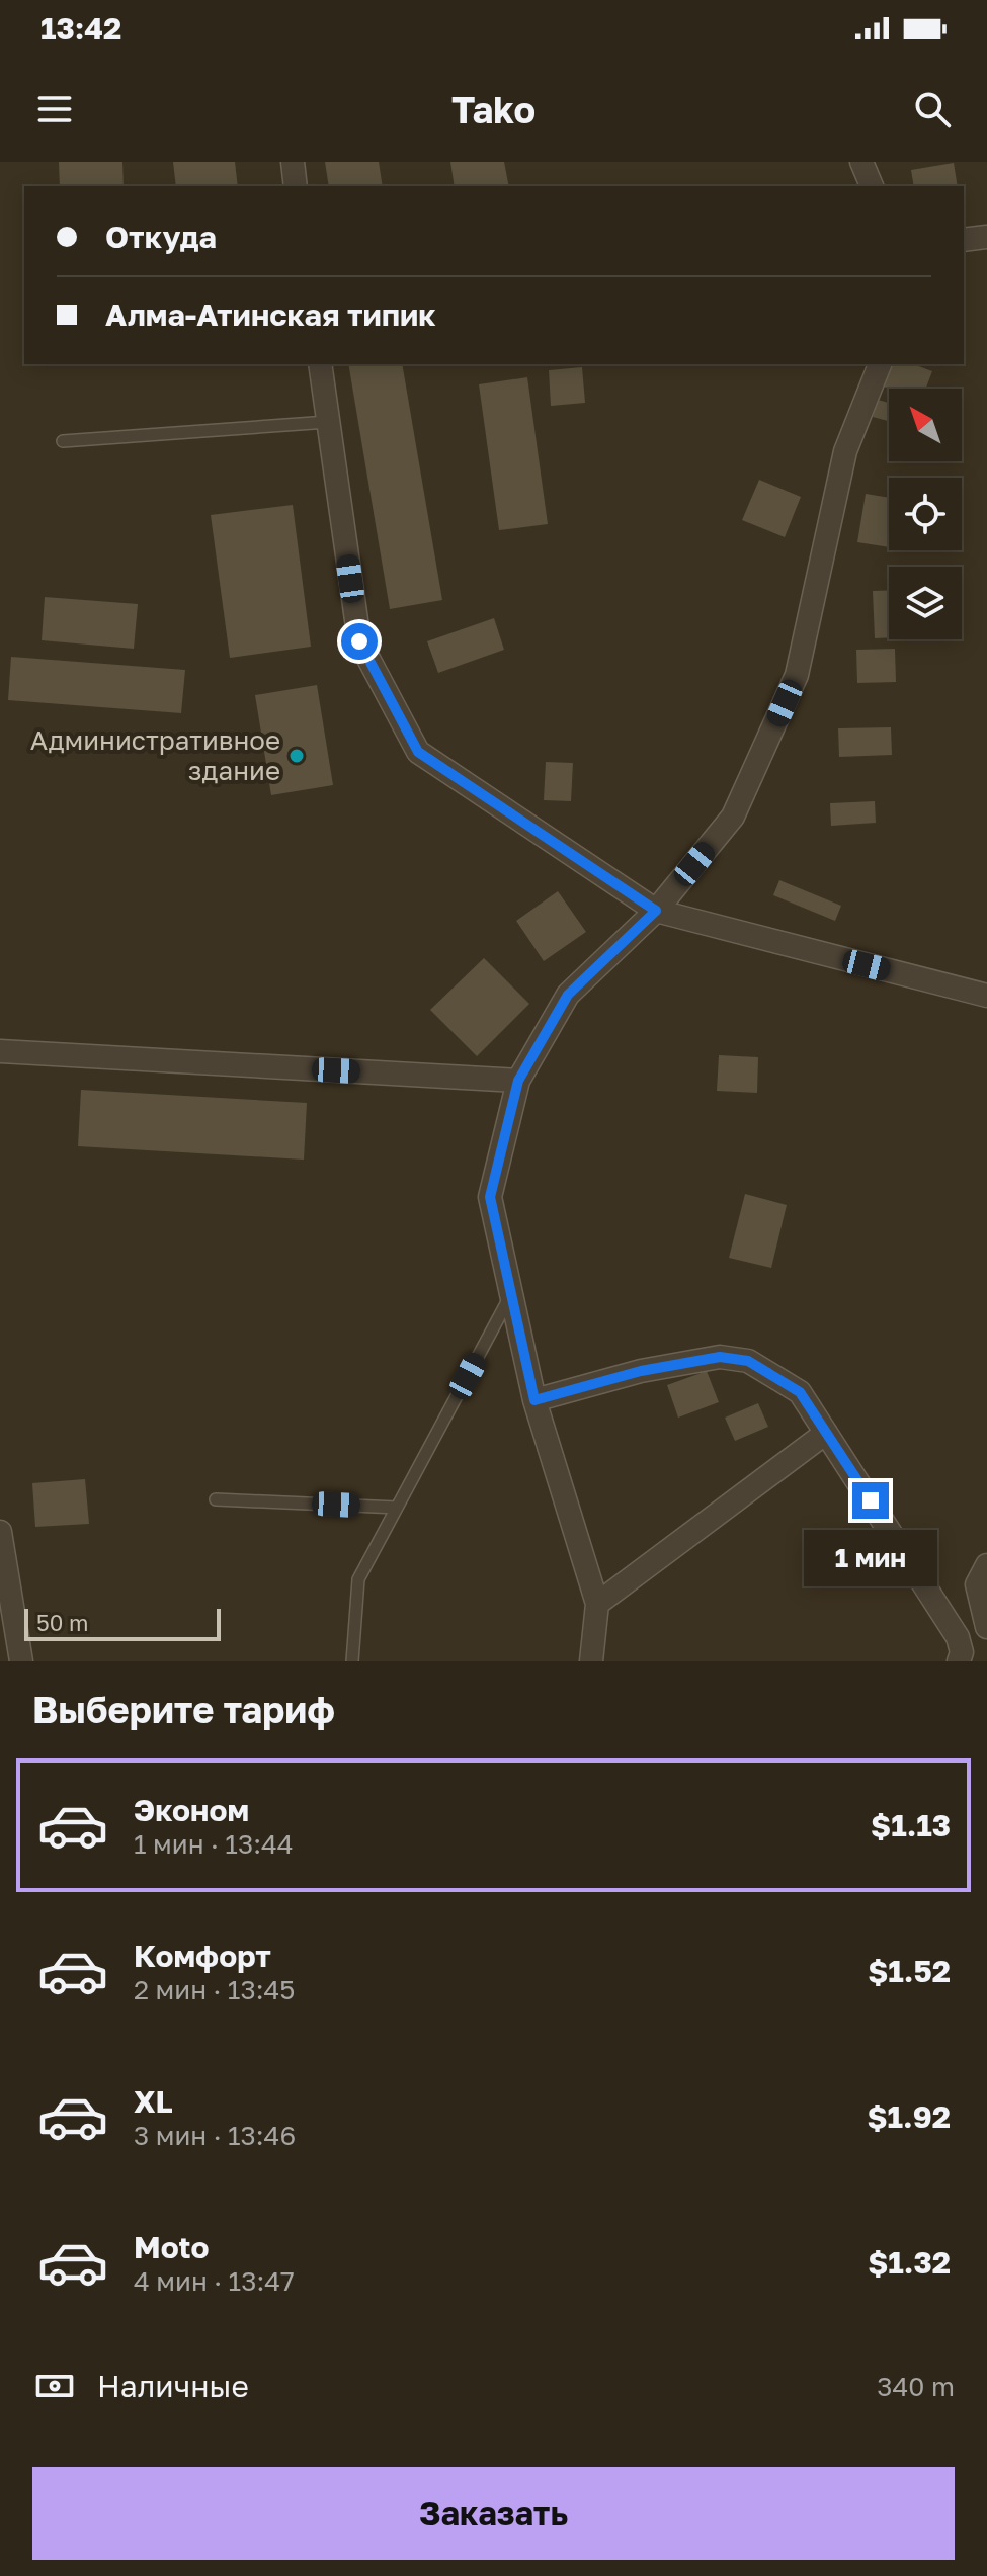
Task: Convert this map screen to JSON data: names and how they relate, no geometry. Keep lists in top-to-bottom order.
{
  "places": ["Административное здание"],
  "scale_bar": "50 m",
  "north": "top left",
  "page": {
    "status": "13:42",
    "header": "Tako",
    "banner": ["Откуда", "Алма-Атинская типик"],
    "bubble": "1 мин",
    "scale": "50 m",
    "heading": "Выберите тариф",
    "list": [
      {
        "name": "Эконом",
        "note": "1 мин · 13:44",
        "value": "$1.13"
      },
      {
        "name": "Комфорт",
        "note": "2 мин · 13:45",
        "value": "$1.52"
      },
      {
        "name": "XL",
        "note": "3 мин · 13:46",
        "value": "$1.92"
      },
      {
        "name": "Moto",
        "note": "4 мин · 13:47",
        "value": "$1.32"
      }
    ],
    "pay": ["Наличные", "340 m"],
    "buttons": "Заказать"
  }
}
